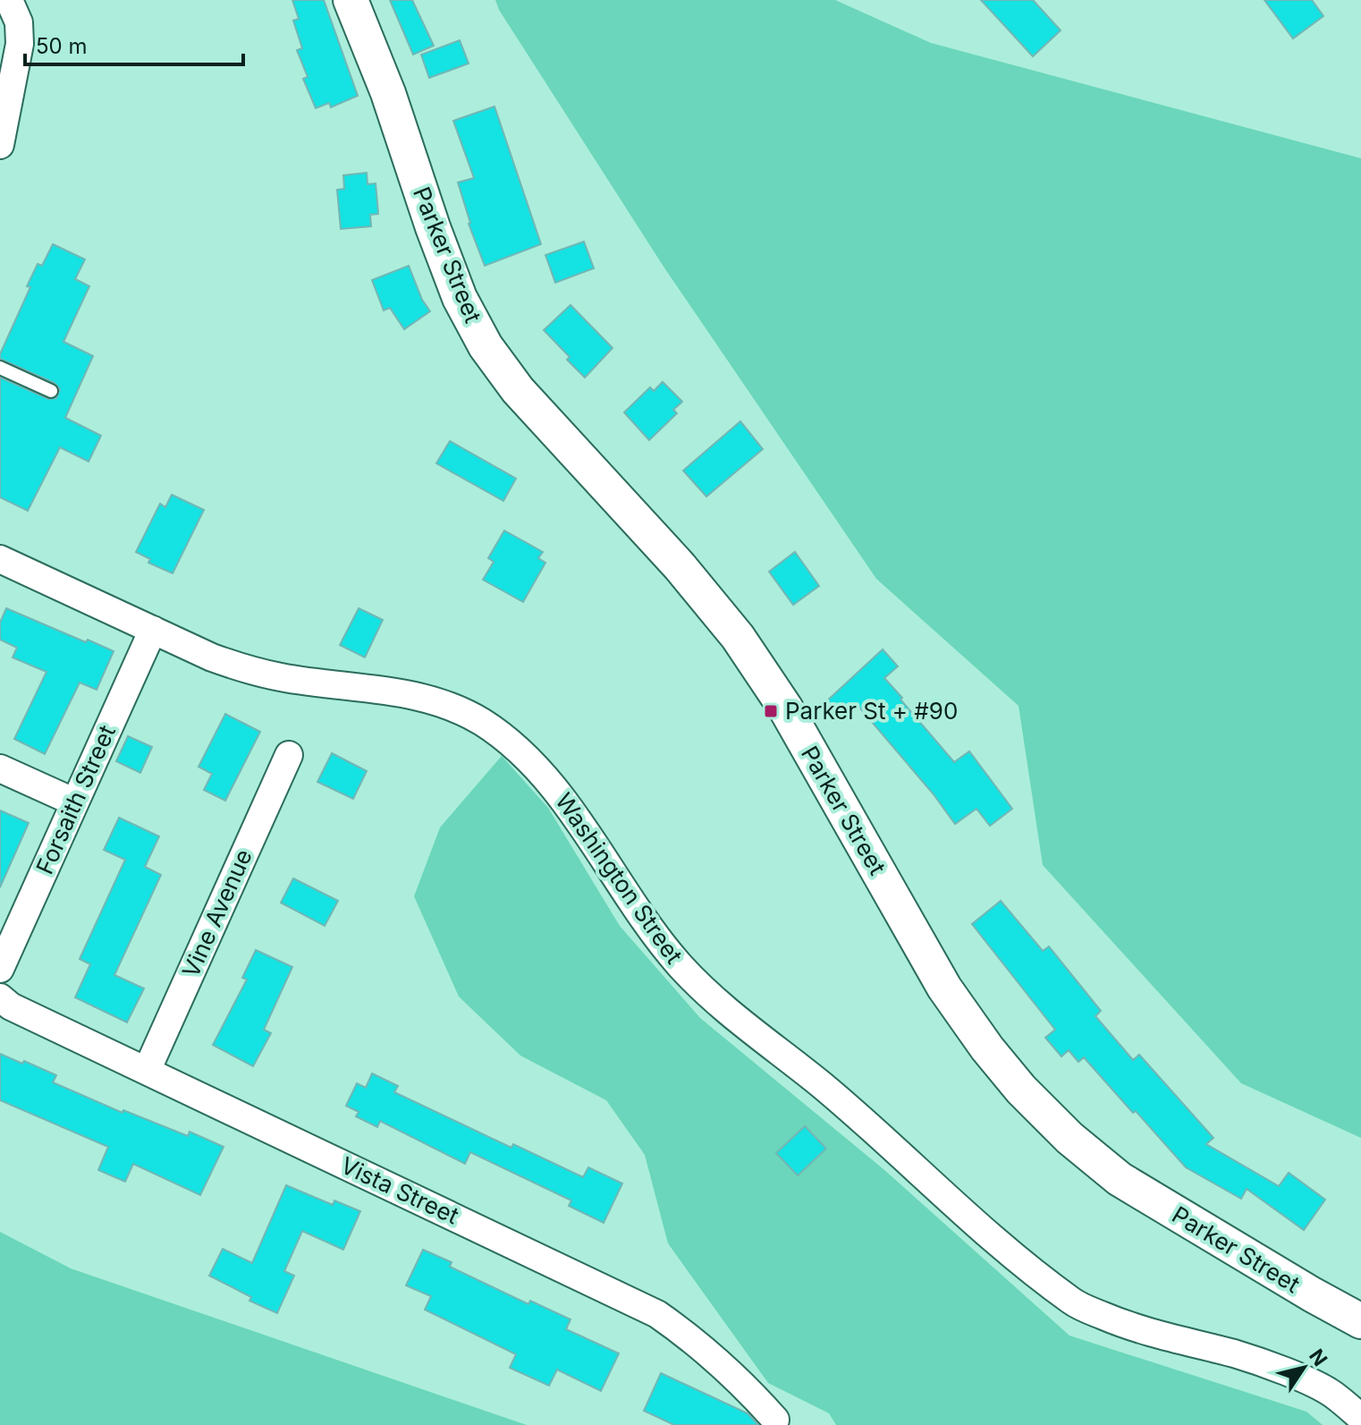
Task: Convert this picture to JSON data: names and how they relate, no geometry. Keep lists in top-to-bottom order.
{
  "streets": {
    "street": [
      "Parker Street",
      "Forsaith Street",
      "Washington Street",
      "Vine Avenue",
      "Vista Street"
    ]
  },
  "crossings": [
    ["Forsaith Street", "Washington Street"],
    ["Vine Avenue", "Vista Street"]
  ],
  "places": {
    "transit": ["Parker St + #90"]
  },
  "scale_bar": "50 m",
  "north": "top right"
}
